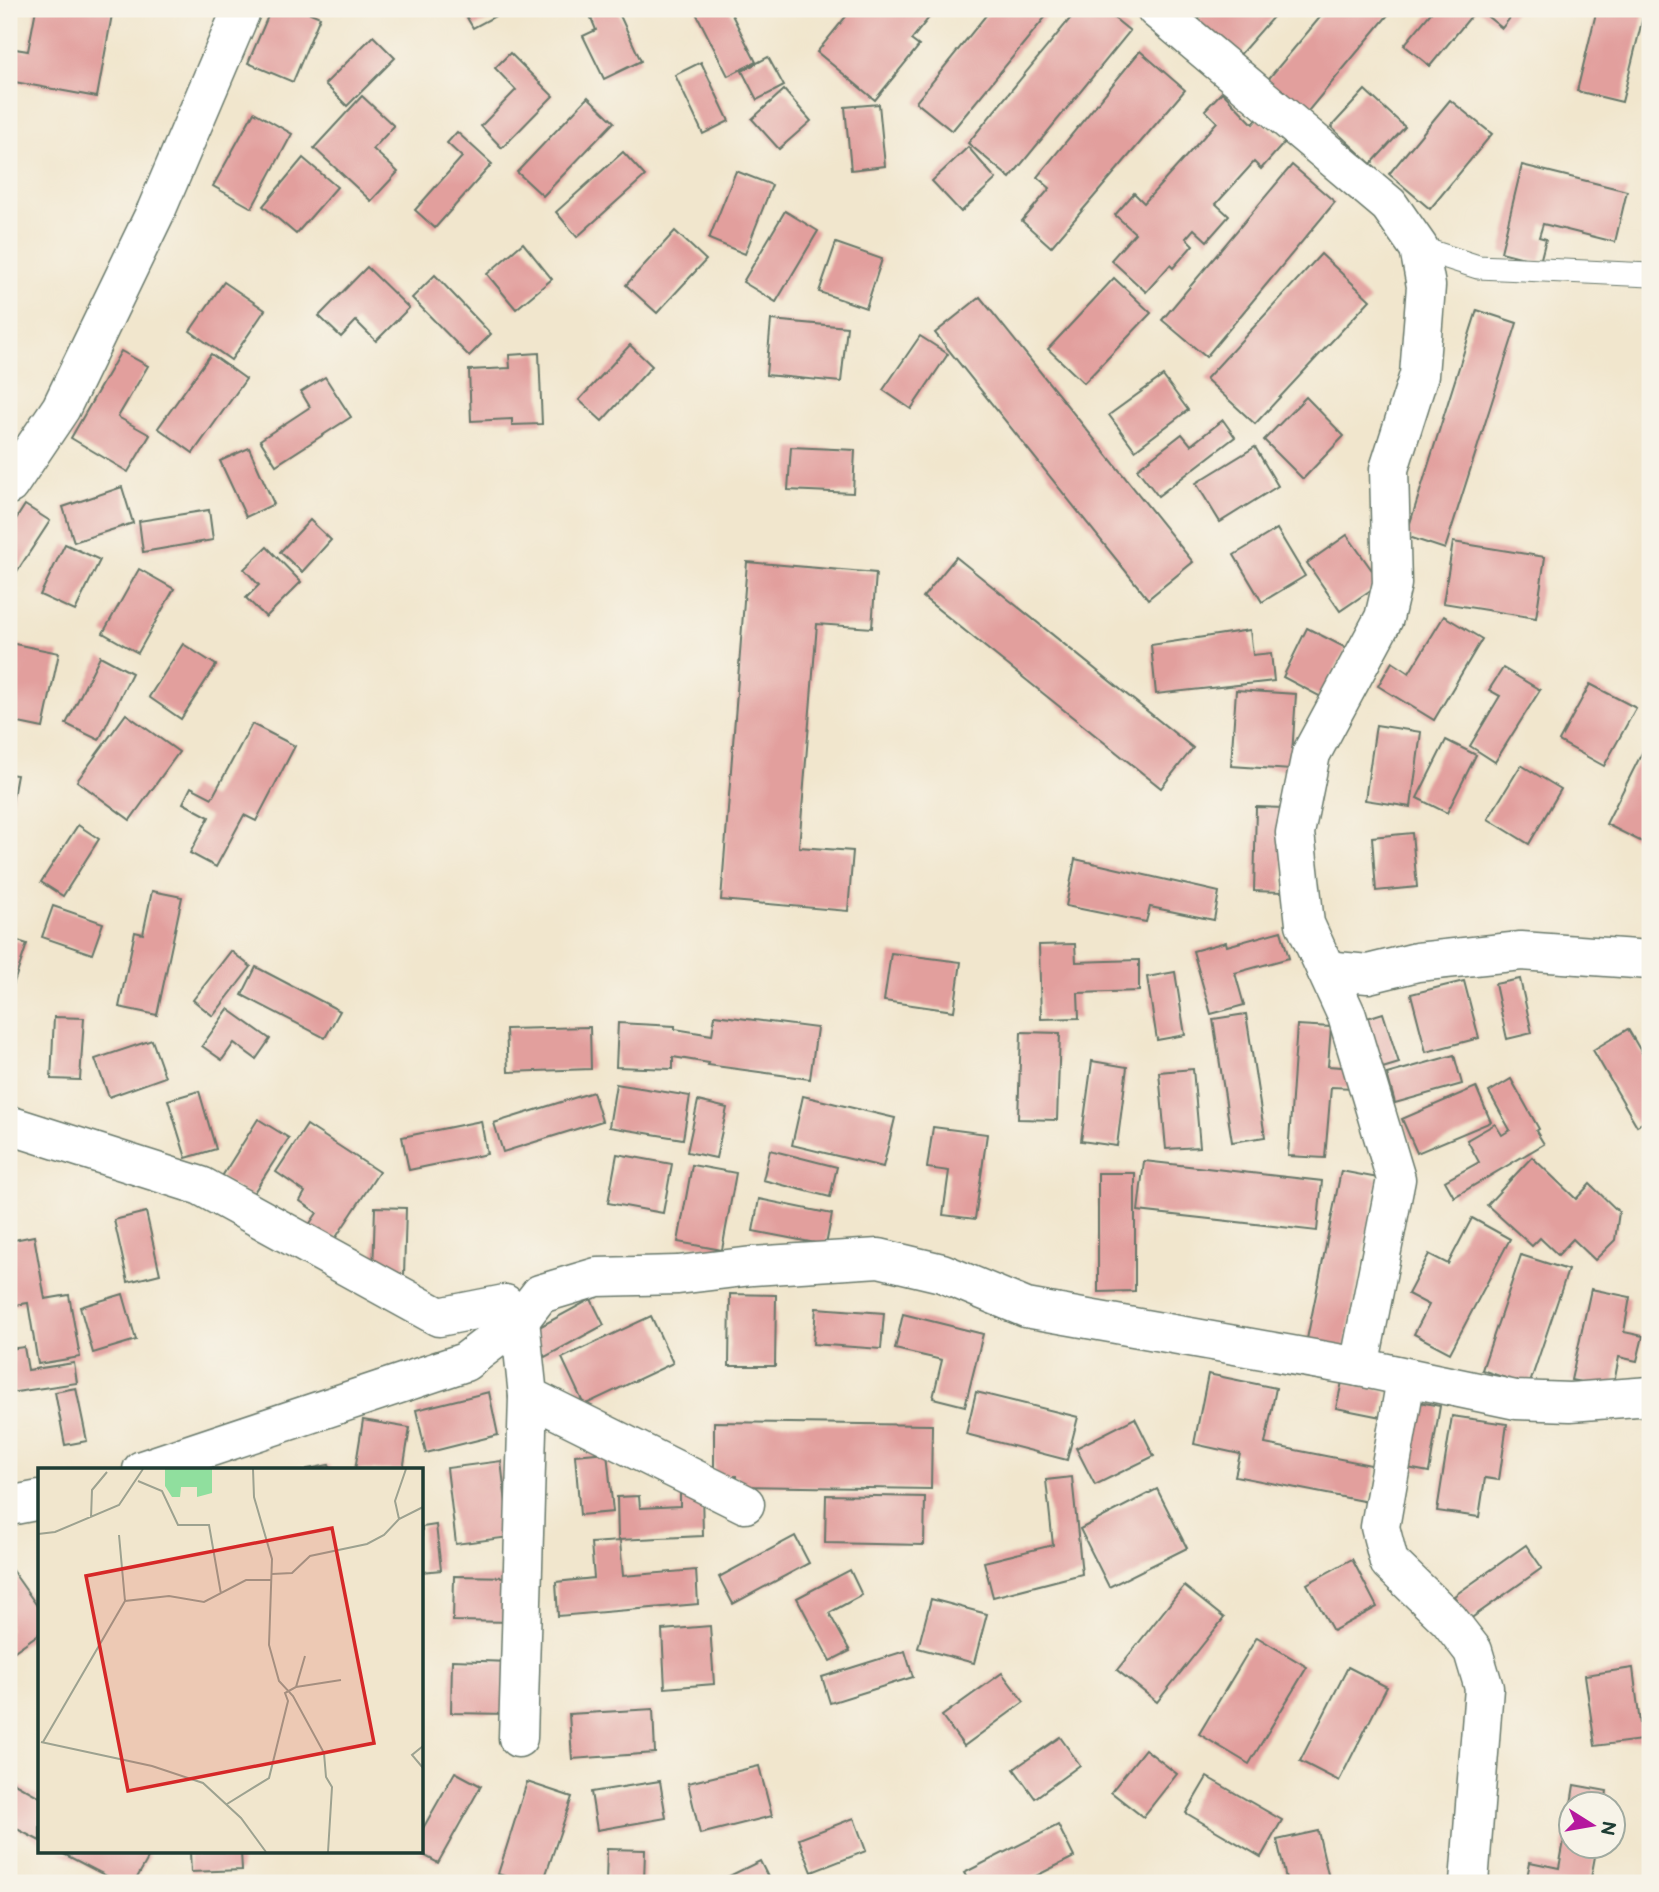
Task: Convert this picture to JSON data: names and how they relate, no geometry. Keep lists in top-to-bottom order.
{
  "north": "right"
}
